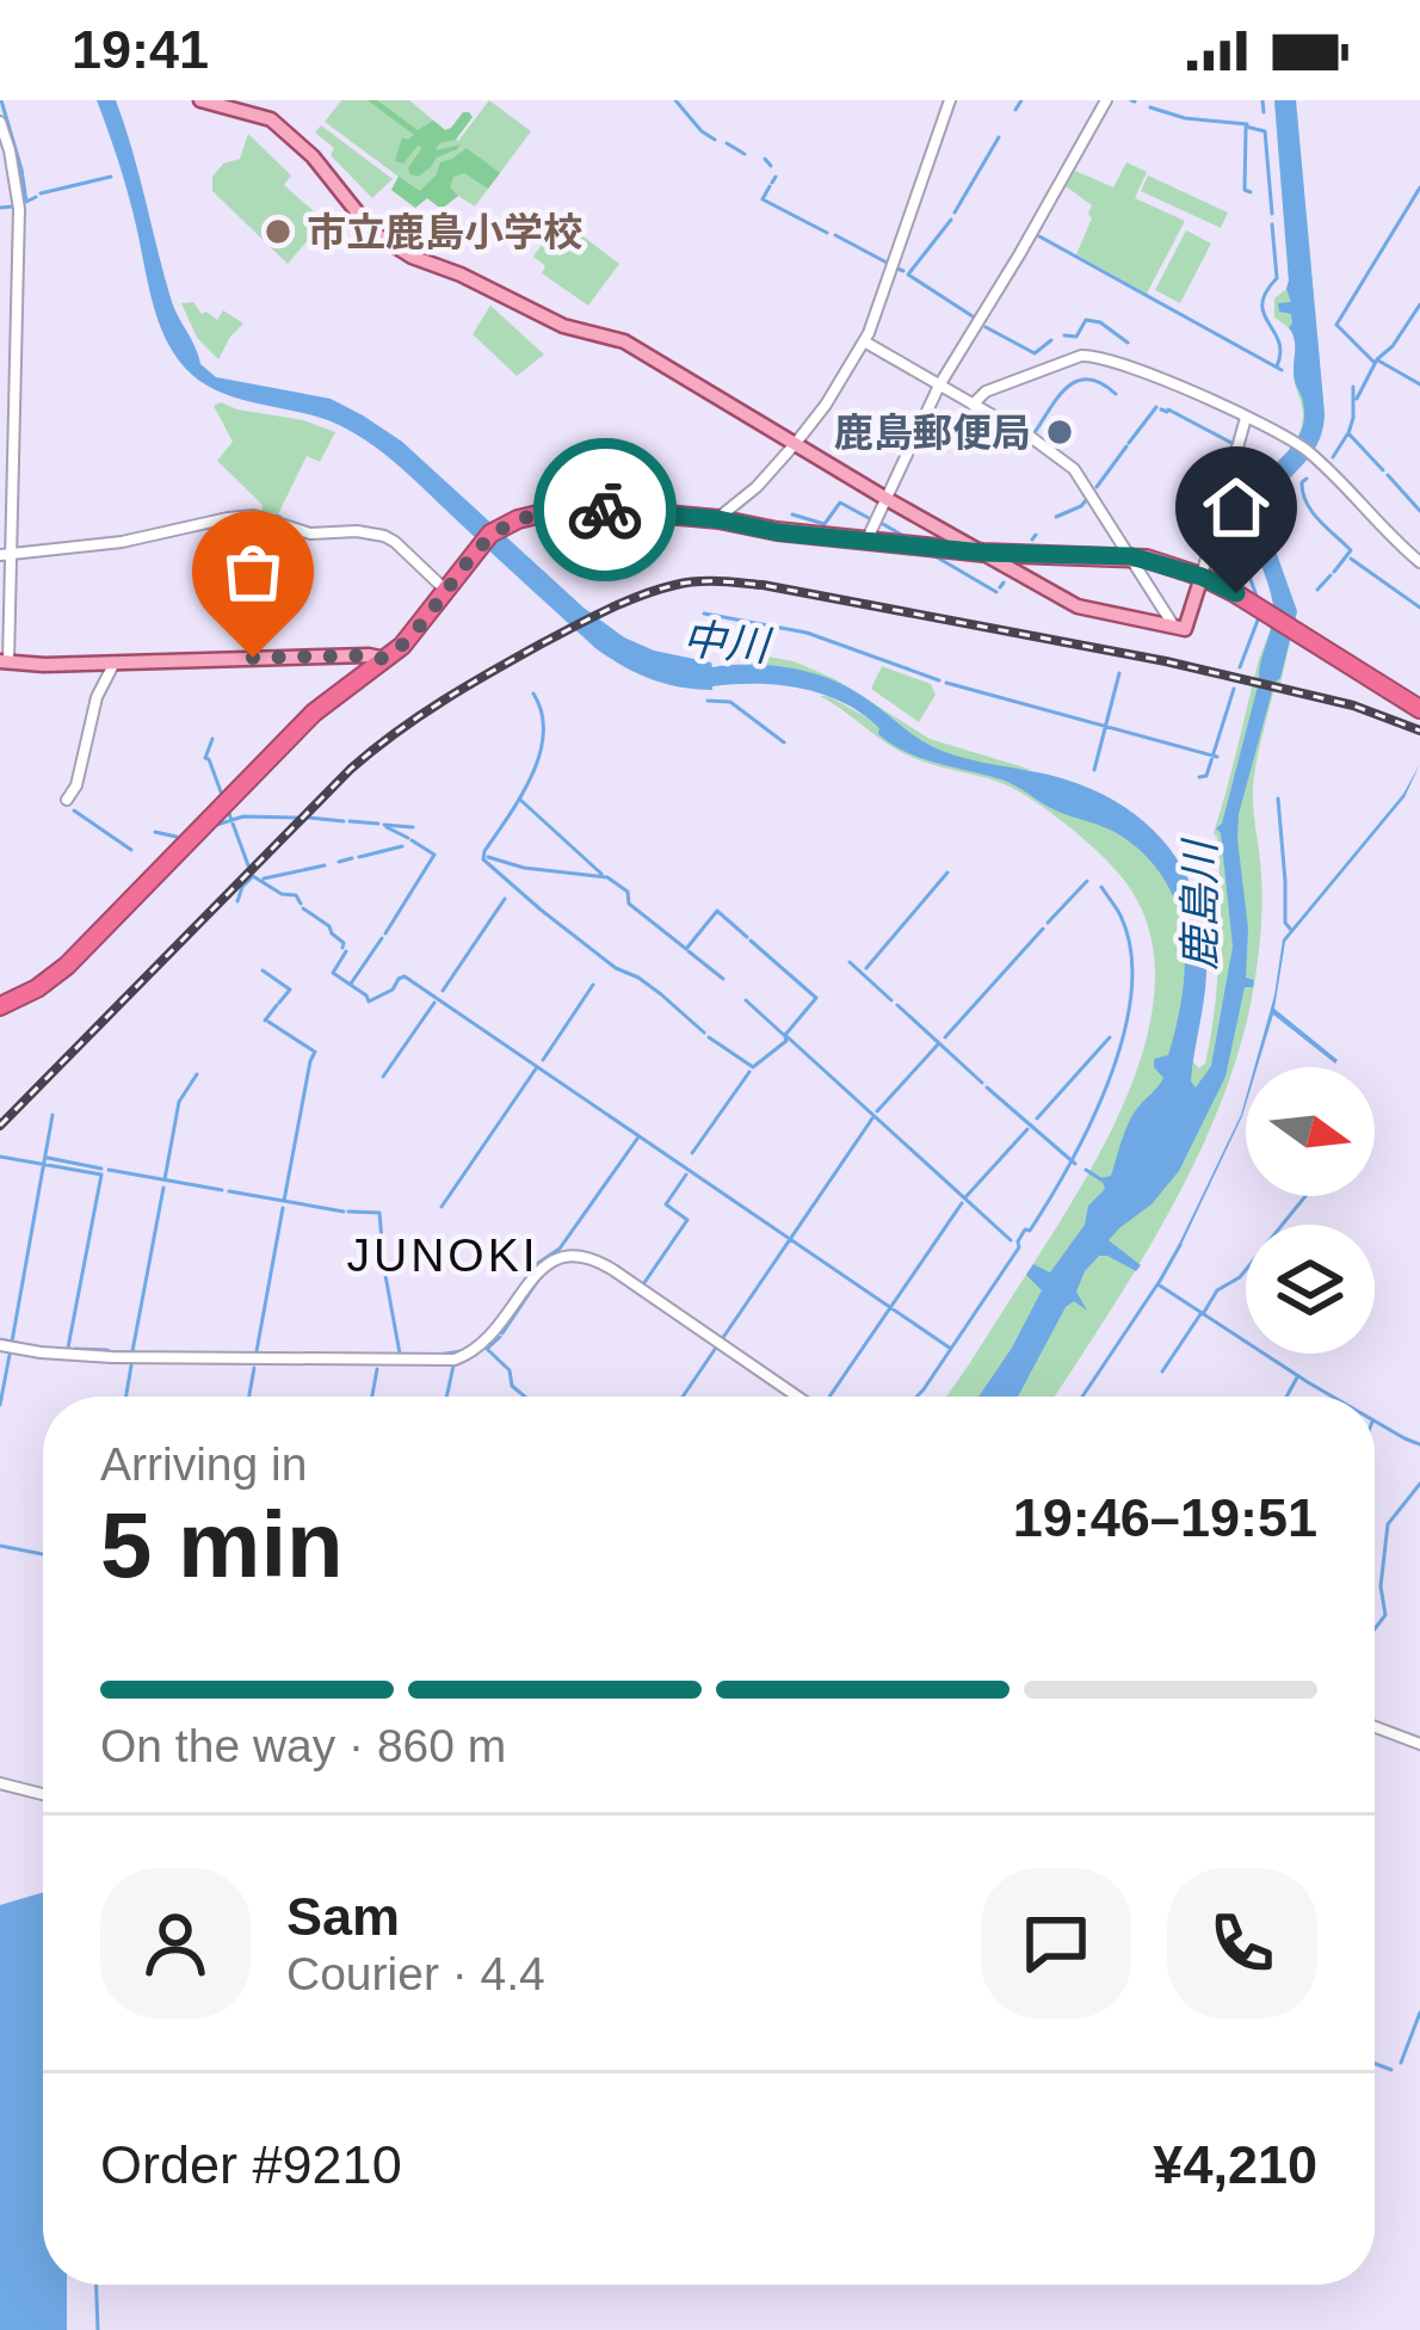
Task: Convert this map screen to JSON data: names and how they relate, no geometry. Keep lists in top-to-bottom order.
{
  "districts": ["JUNOKI"],
  "water": ["中川", "鹿島川"],
  "places": ["市立鹿島小学校", "鹿島郵便局"],
  "north": "right",
  "page": {
    "status": "19:41",
    "heading": ["5 min", "Arriving in", "19:46–19:51"],
    "panel": [
      "Sam",
      "Courier · 4.4",
      "Order #9210",
      "¥4,210"
    ],
    "bar": "On the way · 860 m"
  }
}
